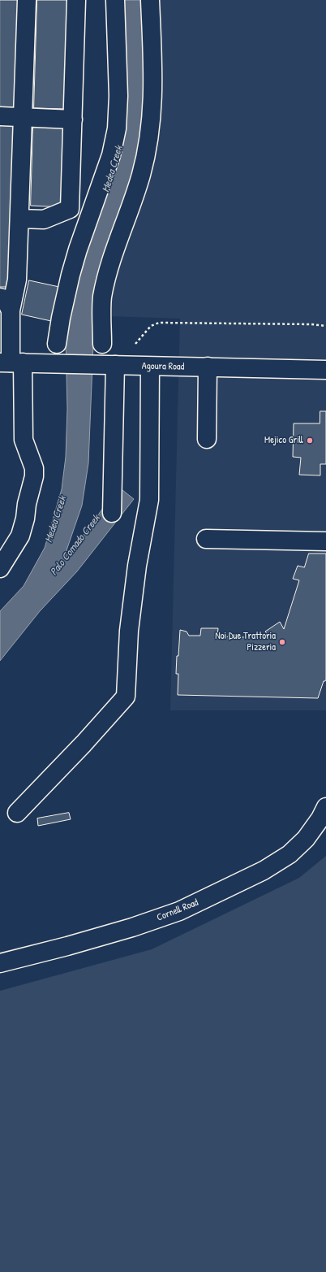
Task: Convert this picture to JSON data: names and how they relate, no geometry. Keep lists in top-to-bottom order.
{
  "streets": {
    "street": ["Agoura Road", "Cornell Road"]
  },
  "water": ["Medea Creek", "Palo Comado Creek"],
  "places": ["Mejico Grill", "Noi Due Trattoria Pizzeria"]
}
